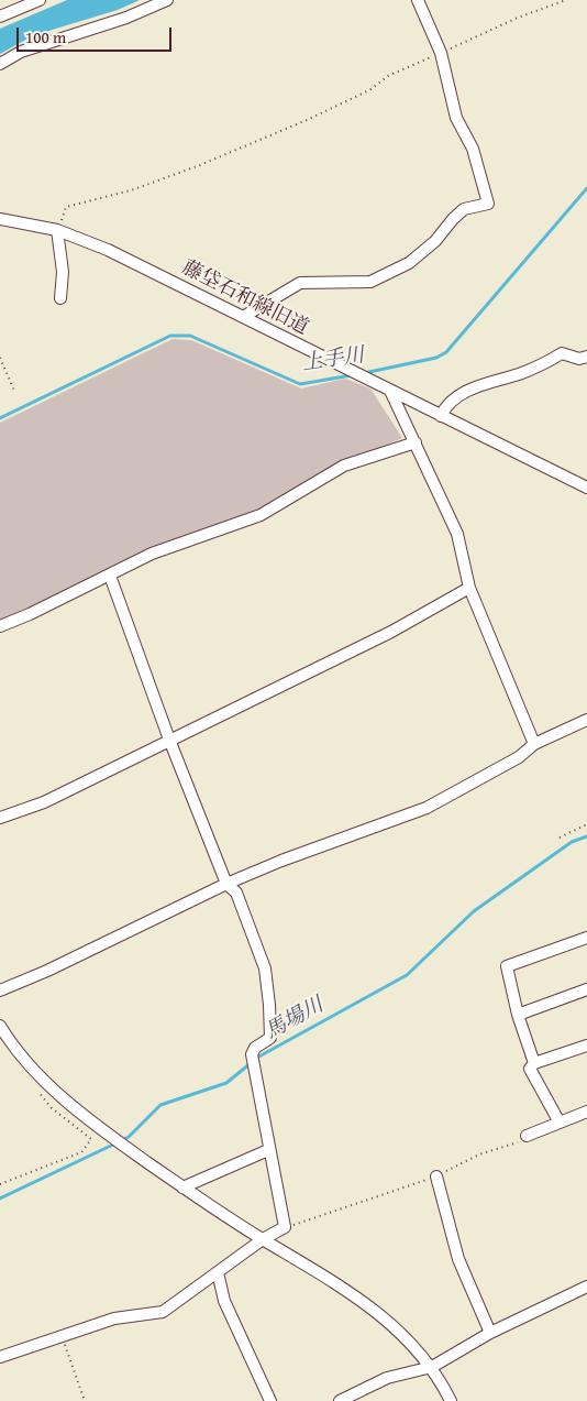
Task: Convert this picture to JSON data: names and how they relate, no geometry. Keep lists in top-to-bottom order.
{
  "streets": {
    "street": ["藤垈石和線旧道"]
  },
  "water": ["上手川", "馬場川"],
  "scale_bar": "100 m"
}
